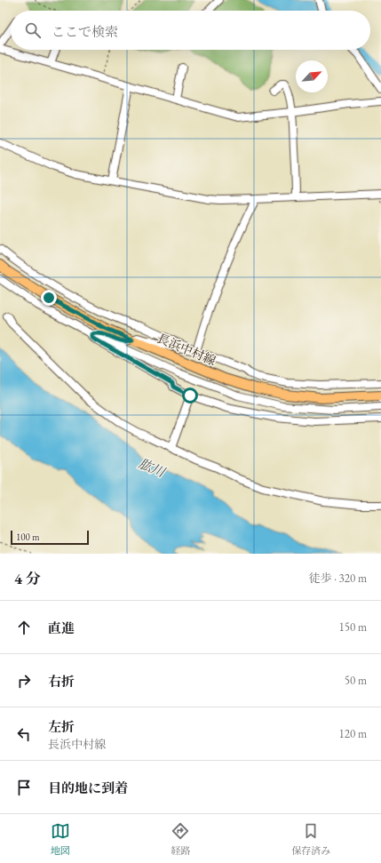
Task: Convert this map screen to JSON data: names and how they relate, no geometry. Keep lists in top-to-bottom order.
{
  "streets": {
    "main road": ["長浜中村線"]
  },
  "water": ["肱川"],
  "scale_bar": "100 m",
  "north": "top right",
  "page": {
    "search": "ここで検索",
    "scale": "100 m",
    "heading": ["4 分", "徒歩 · 320 m"],
    "list": [
      ["直進", "150 m"],
      ["右折", "50 m"],
      ["左折", "長浜中村線", "120 m"],
      "目的地に到着"
    ],
    "nav": ["地図", "経路", "保存済み"]
  }
}
